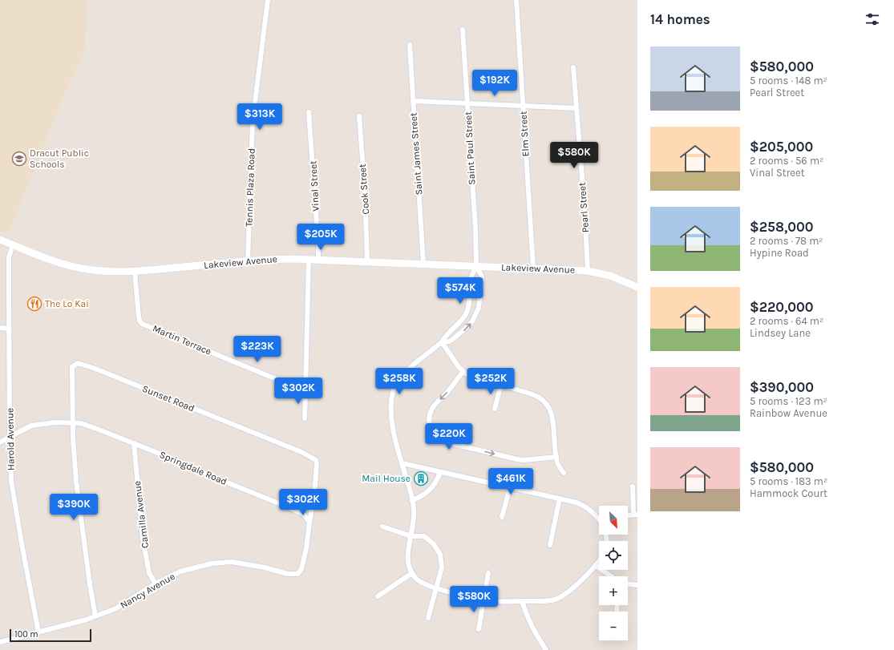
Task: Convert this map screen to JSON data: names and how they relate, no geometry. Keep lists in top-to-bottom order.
{
  "streets": {
    "main road": ["Lakeview Avenue"],
    "street": [
      "Elm Street",
      "Saint Paul Street",
      "Saint James Street",
      "Vinal Street",
      "Tennis Plaza Road",
      "Cook Street",
      "Pearl Street",
      "Martin Terrace",
      "Sunset Road",
      "Harold Avenue",
      "Springdale Road",
      "Camilla Avenue",
      "Nancy Avenue"
    ]
  },
  "crossings": [
    ["Elm Street", "Lakeview Avenue"],
    ["Saint Paul Street", "Lakeview Avenue"],
    ["Saint James Street", "Lakeview Avenue"],
    ["Vinal Street", "Lakeview Avenue"],
    ["Tennis Plaza Road", "Lakeview Avenue"],
    ["Cook Street", "Lakeview Avenue"],
    ["Pearl Street", "Lakeview Avenue"],
    ["Lakeview Avenue", "Martin Terrace"],
    ["Lakeview Avenue", "Harold Avenue"],
    ["Sunset Road", "Springdale Road"],
    ["Sunset Road", "Nancy Avenue"],
    ["Harold Avenue", "Springdale Road"],
    ["Harold Avenue", "Nancy Avenue"],
    ["Springdale Road", "Camilla Avenue"],
    ["Springdale Road", "Nancy Avenue"],
    ["Camilla Avenue", "Nancy Avenue"]
  ],
  "places": {
    "school or university": ["Dracut Public Schools"],
    "restaurant": ["The Lo Kai"],
    "building": ["Mail House"]
  },
  "scale_bar": "100 m",
  "north": "bottom right",
  "page": {
    "heading": "14 homes",
    "list": [
      {
        "name": "$580,000",
        "note": "5 rooms · 148 m² · Pearl Street"
      },
      {
        "name": "$205,000",
        "note": "2 rooms · 56 m² · Vinal Street"
      },
      {
        "name": "$258,000",
        "note": "2 rooms · 78 m² · Hypine Road"
      },
      {
        "name": "$220,000",
        "note": "2 rooms · 64 m² · Lindsey Lane"
      },
      {
        "name": "$390,000",
        "note": "5 rooms · 123 m² · Rainbow Avenue"
      },
      {
        "name": "$580,000",
        "note": "5 rooms · 183 m² · Hammock Court"
      }
    ],
    "price": [
      "$192K",
      "$313K",
      "$580K",
      "$205K",
      "$574K",
      "$223K",
      "$258K",
      "$252K",
      "$302K",
      "$220K",
      "$461K",
      "$302K",
      "$390K",
      "$580K"
    ],
    "map_buttons": ["+", "−"],
    "scale": "100 m"
  }
}
